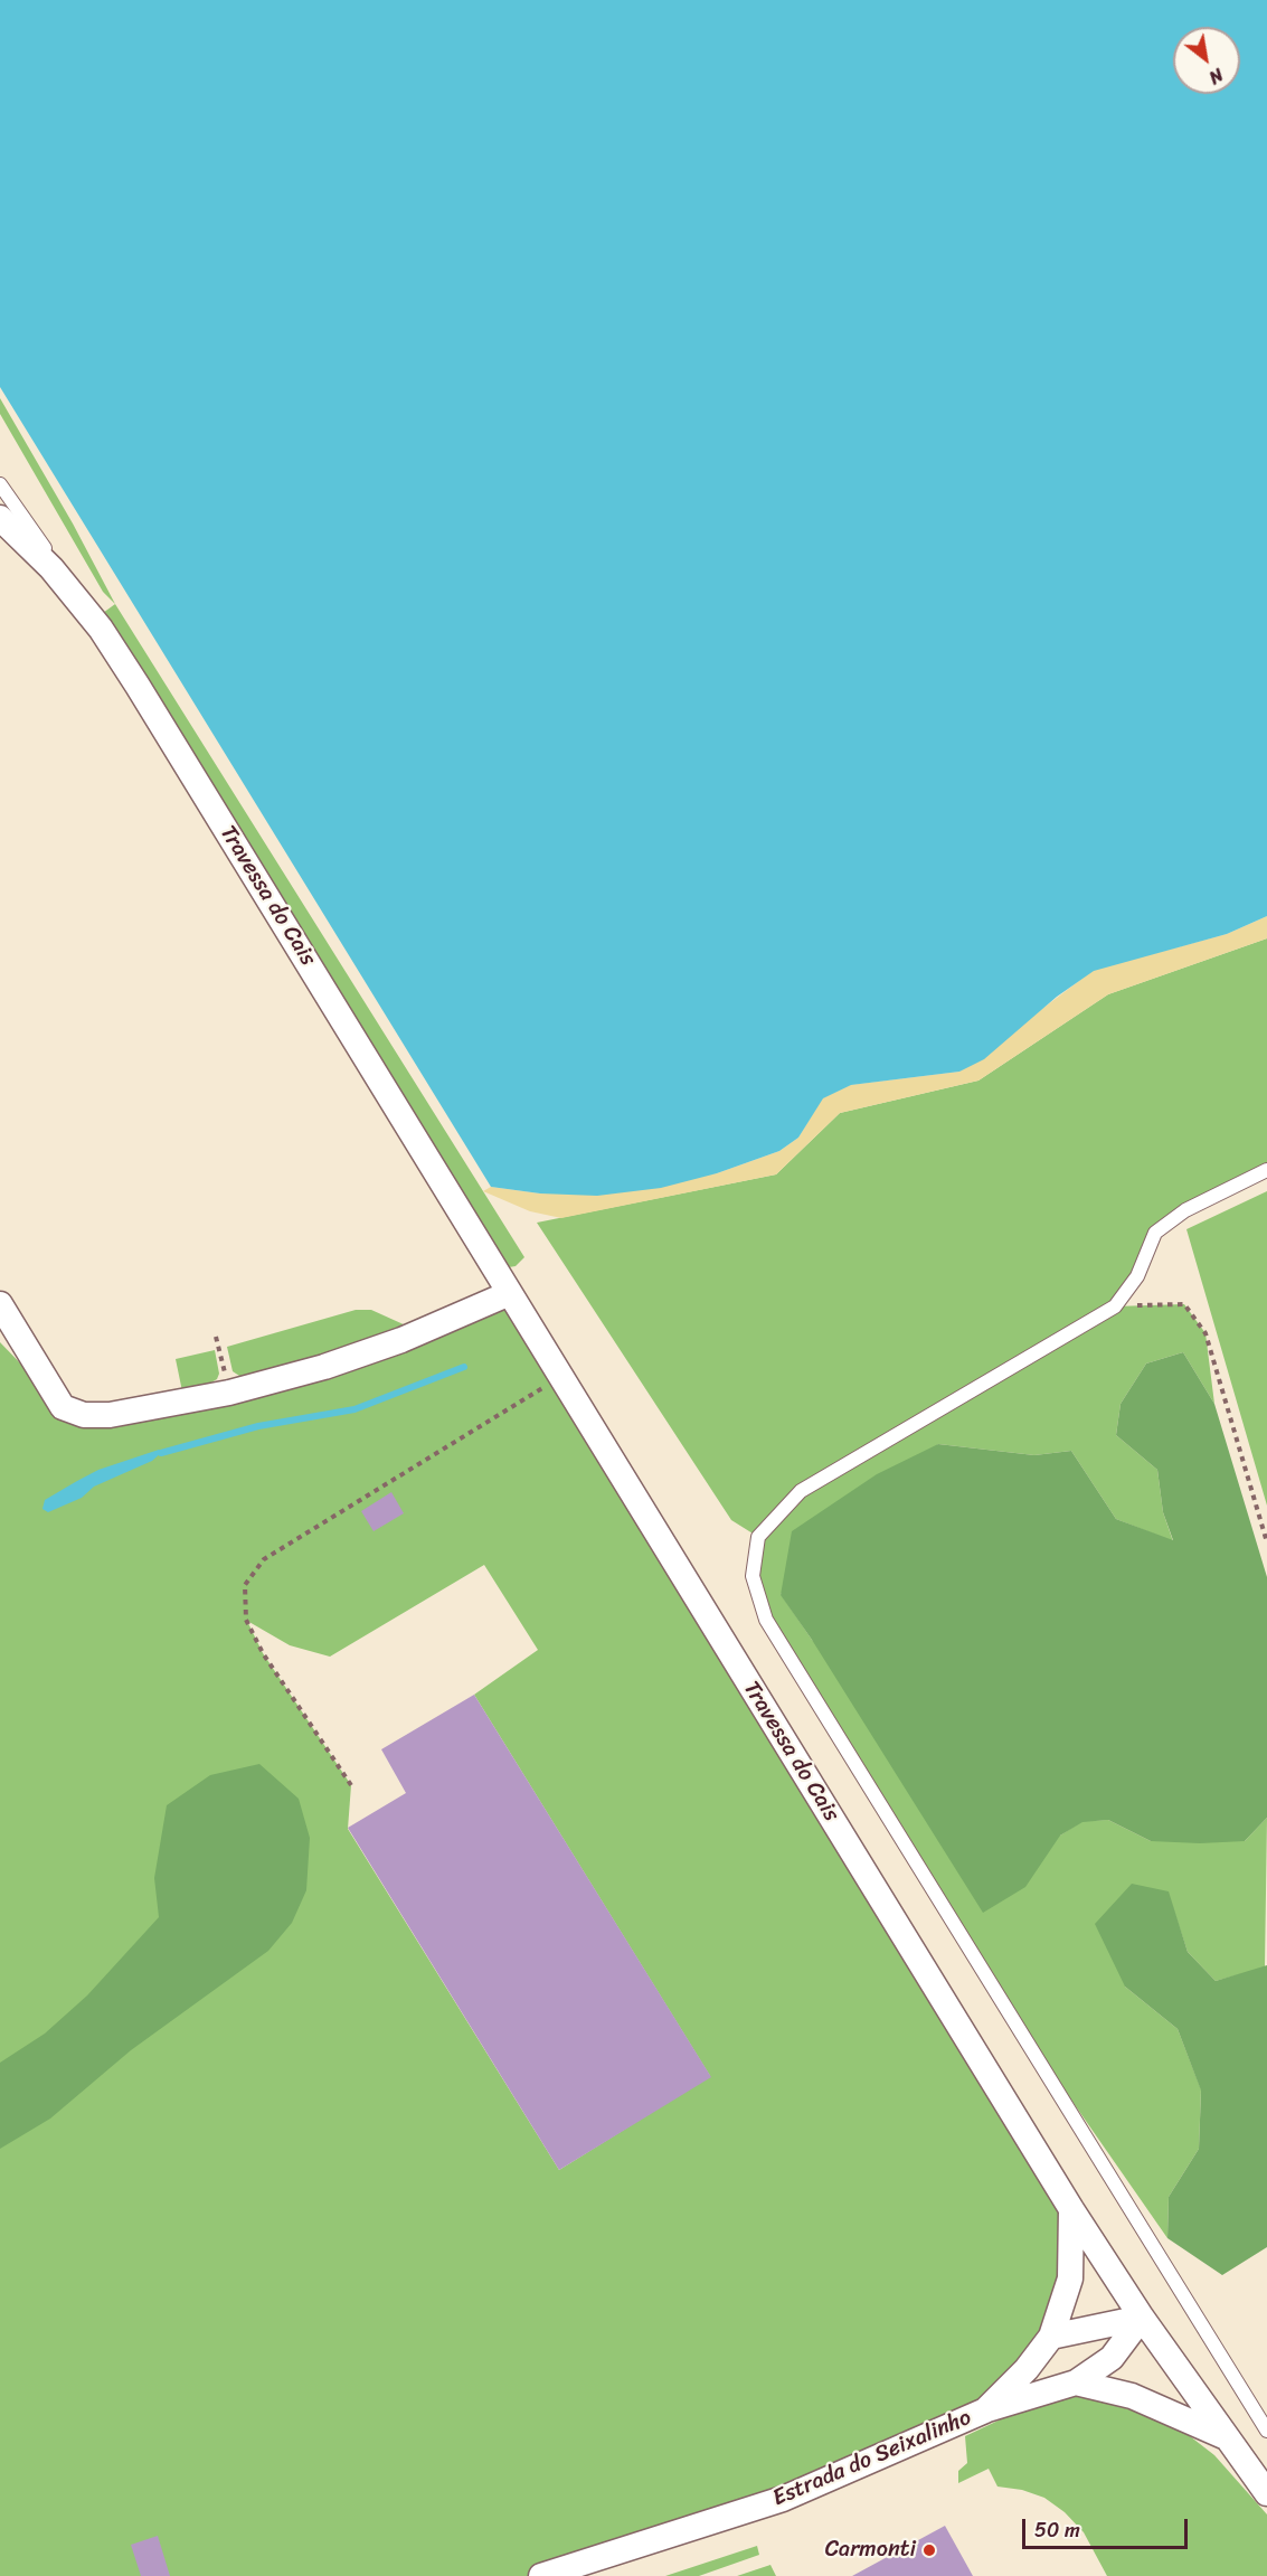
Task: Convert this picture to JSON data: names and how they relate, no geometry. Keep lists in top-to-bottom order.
{
  "streets": {
    "street": ["Travessa do Cais", "Estrada do Seixalinho"]
  },
  "crossings": [
    ["Travessa do Cais", "Estrada do Seixalinho"]
  ],
  "places": ["Carmonti"],
  "scale_bar": "50 m",
  "north": "bottom right"
}
